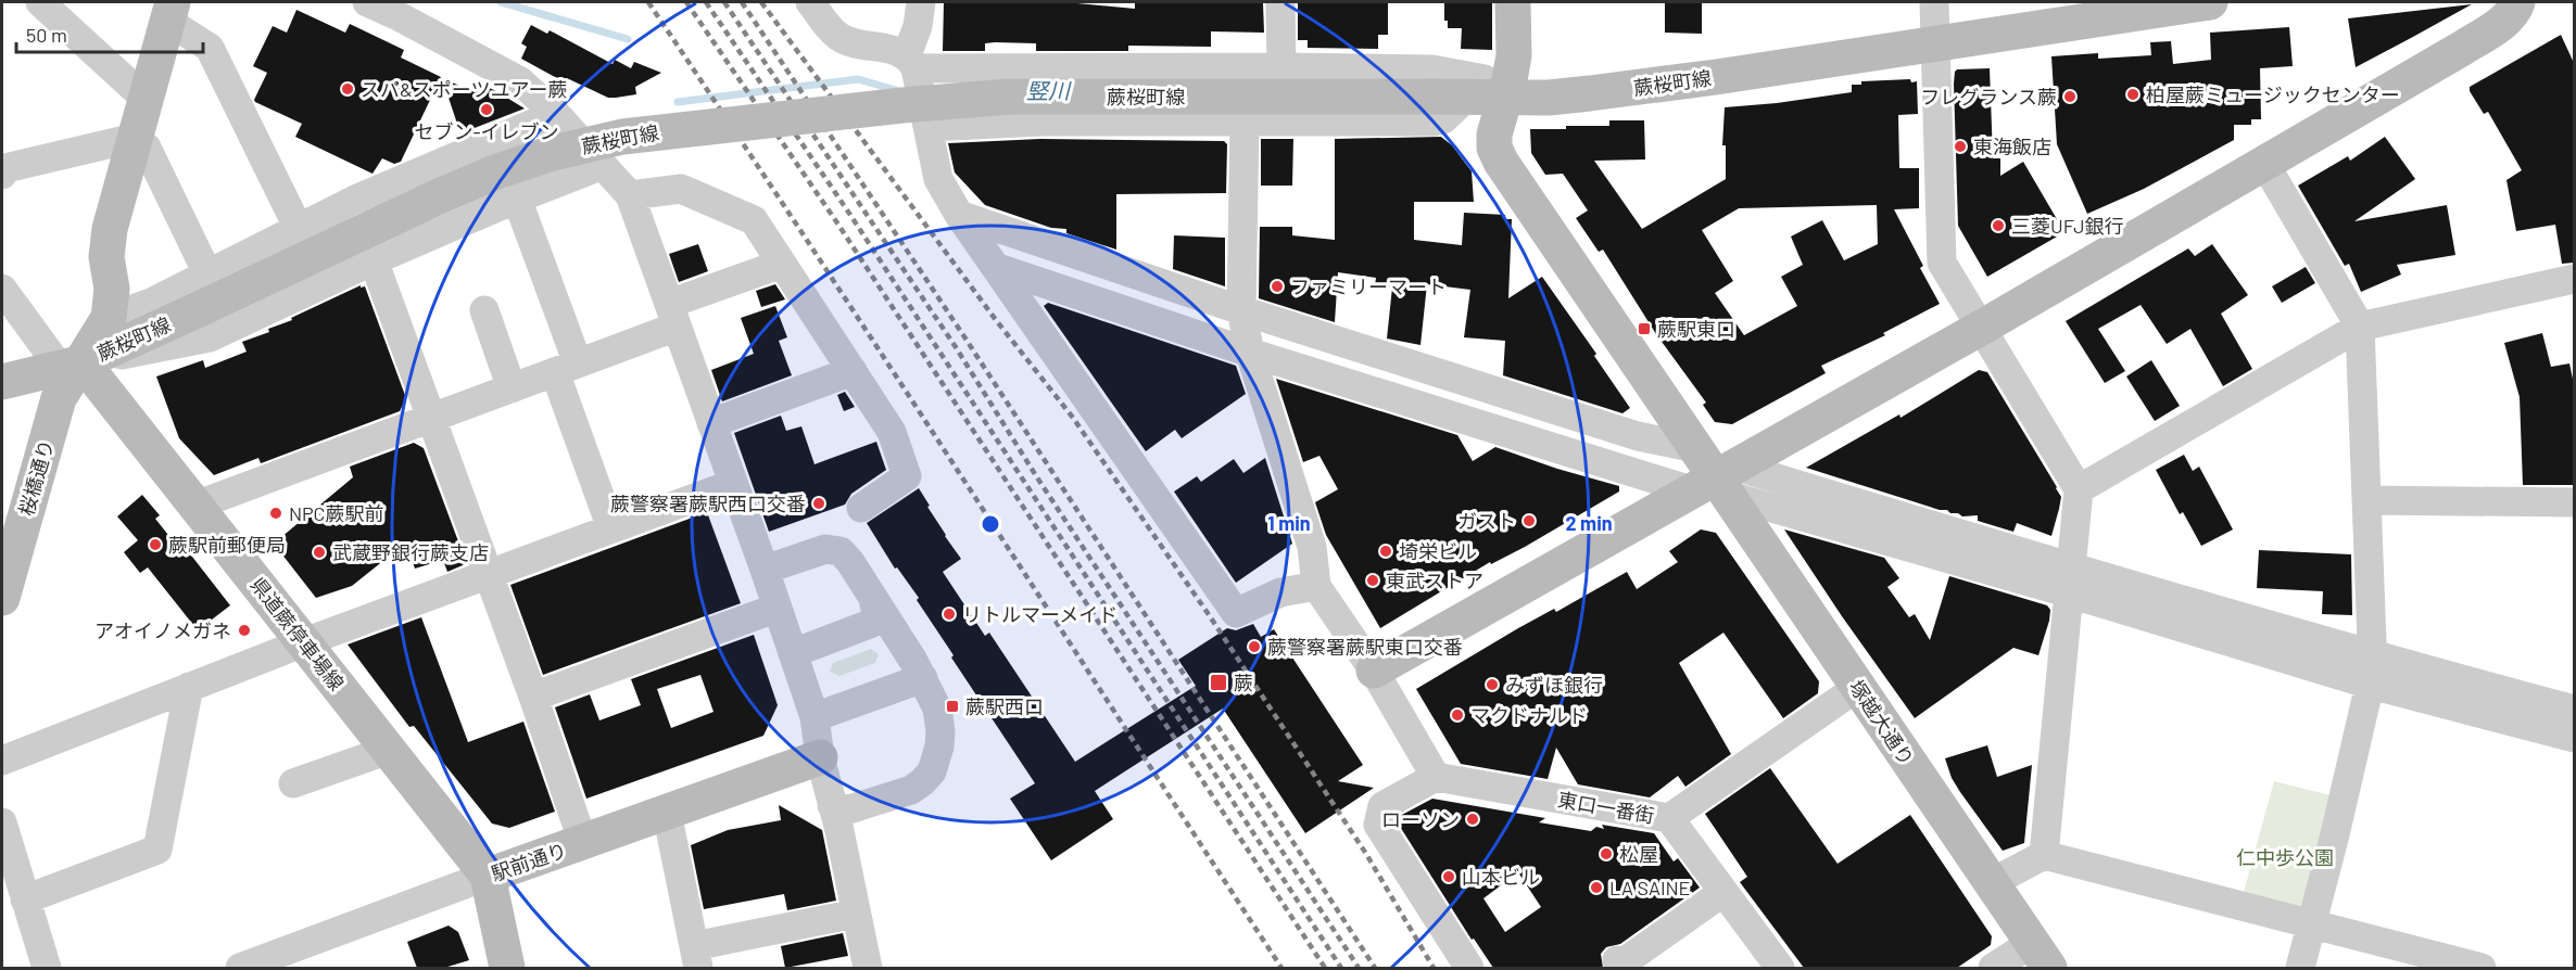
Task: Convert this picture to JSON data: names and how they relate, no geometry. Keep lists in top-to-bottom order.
{
  "streets": {
    "main road": [
      "蕨桜町線",
      "桜橋通り",
      "県道蕨停車場線",
      "塚越大通り",
      "駅前通り"
    ],
    "street": ["東口一番街"]
  },
  "crossings": [
    ["蕨桜町線", "桜橋通り"],
    ["蕨桜町線", "県道蕨停車場線"],
    ["蕨桜町線", "塚越大通り"],
    ["桜橋通り", "県道蕨停車場線"],
    ["県道蕨停車場線", "駅前通り"]
  ],
  "water": ["竪川"],
  "parks": ["仁中歩公園"],
  "places": {
    "other": [
      "スパ&スポーツユアー蕨",
      "柏屋蕨ミュージックセンター",
      "フレグランス蕨",
      "セブン-イレブン",
      "東海飯店",
      "三菱UFJ銀行",
      "ファミリーマート",
      "蕨警察署蕨駅西口交番",
      "NPC蕨駅前",
      "ガスト",
      "蕨駅前郵便局",
      "埼栄ビル",
      "武蔵野銀行蕨支店",
      "東武ストア",
      "リトルマーメイド",
      "アオイノメガネ",
      "蕨警察署蕨駅東口交番",
      "みずほ銀行",
      "マクドナルド",
      "ローソン",
      "松屋",
      "山本ビル",
      "LA SAINE"
    ],
    "transit": ["蕨駅東口", "蕨", "蕨駅西口"]
  },
  "scale_bar": "50 m",
  "rings": ["1 min", "2 min"]
}
